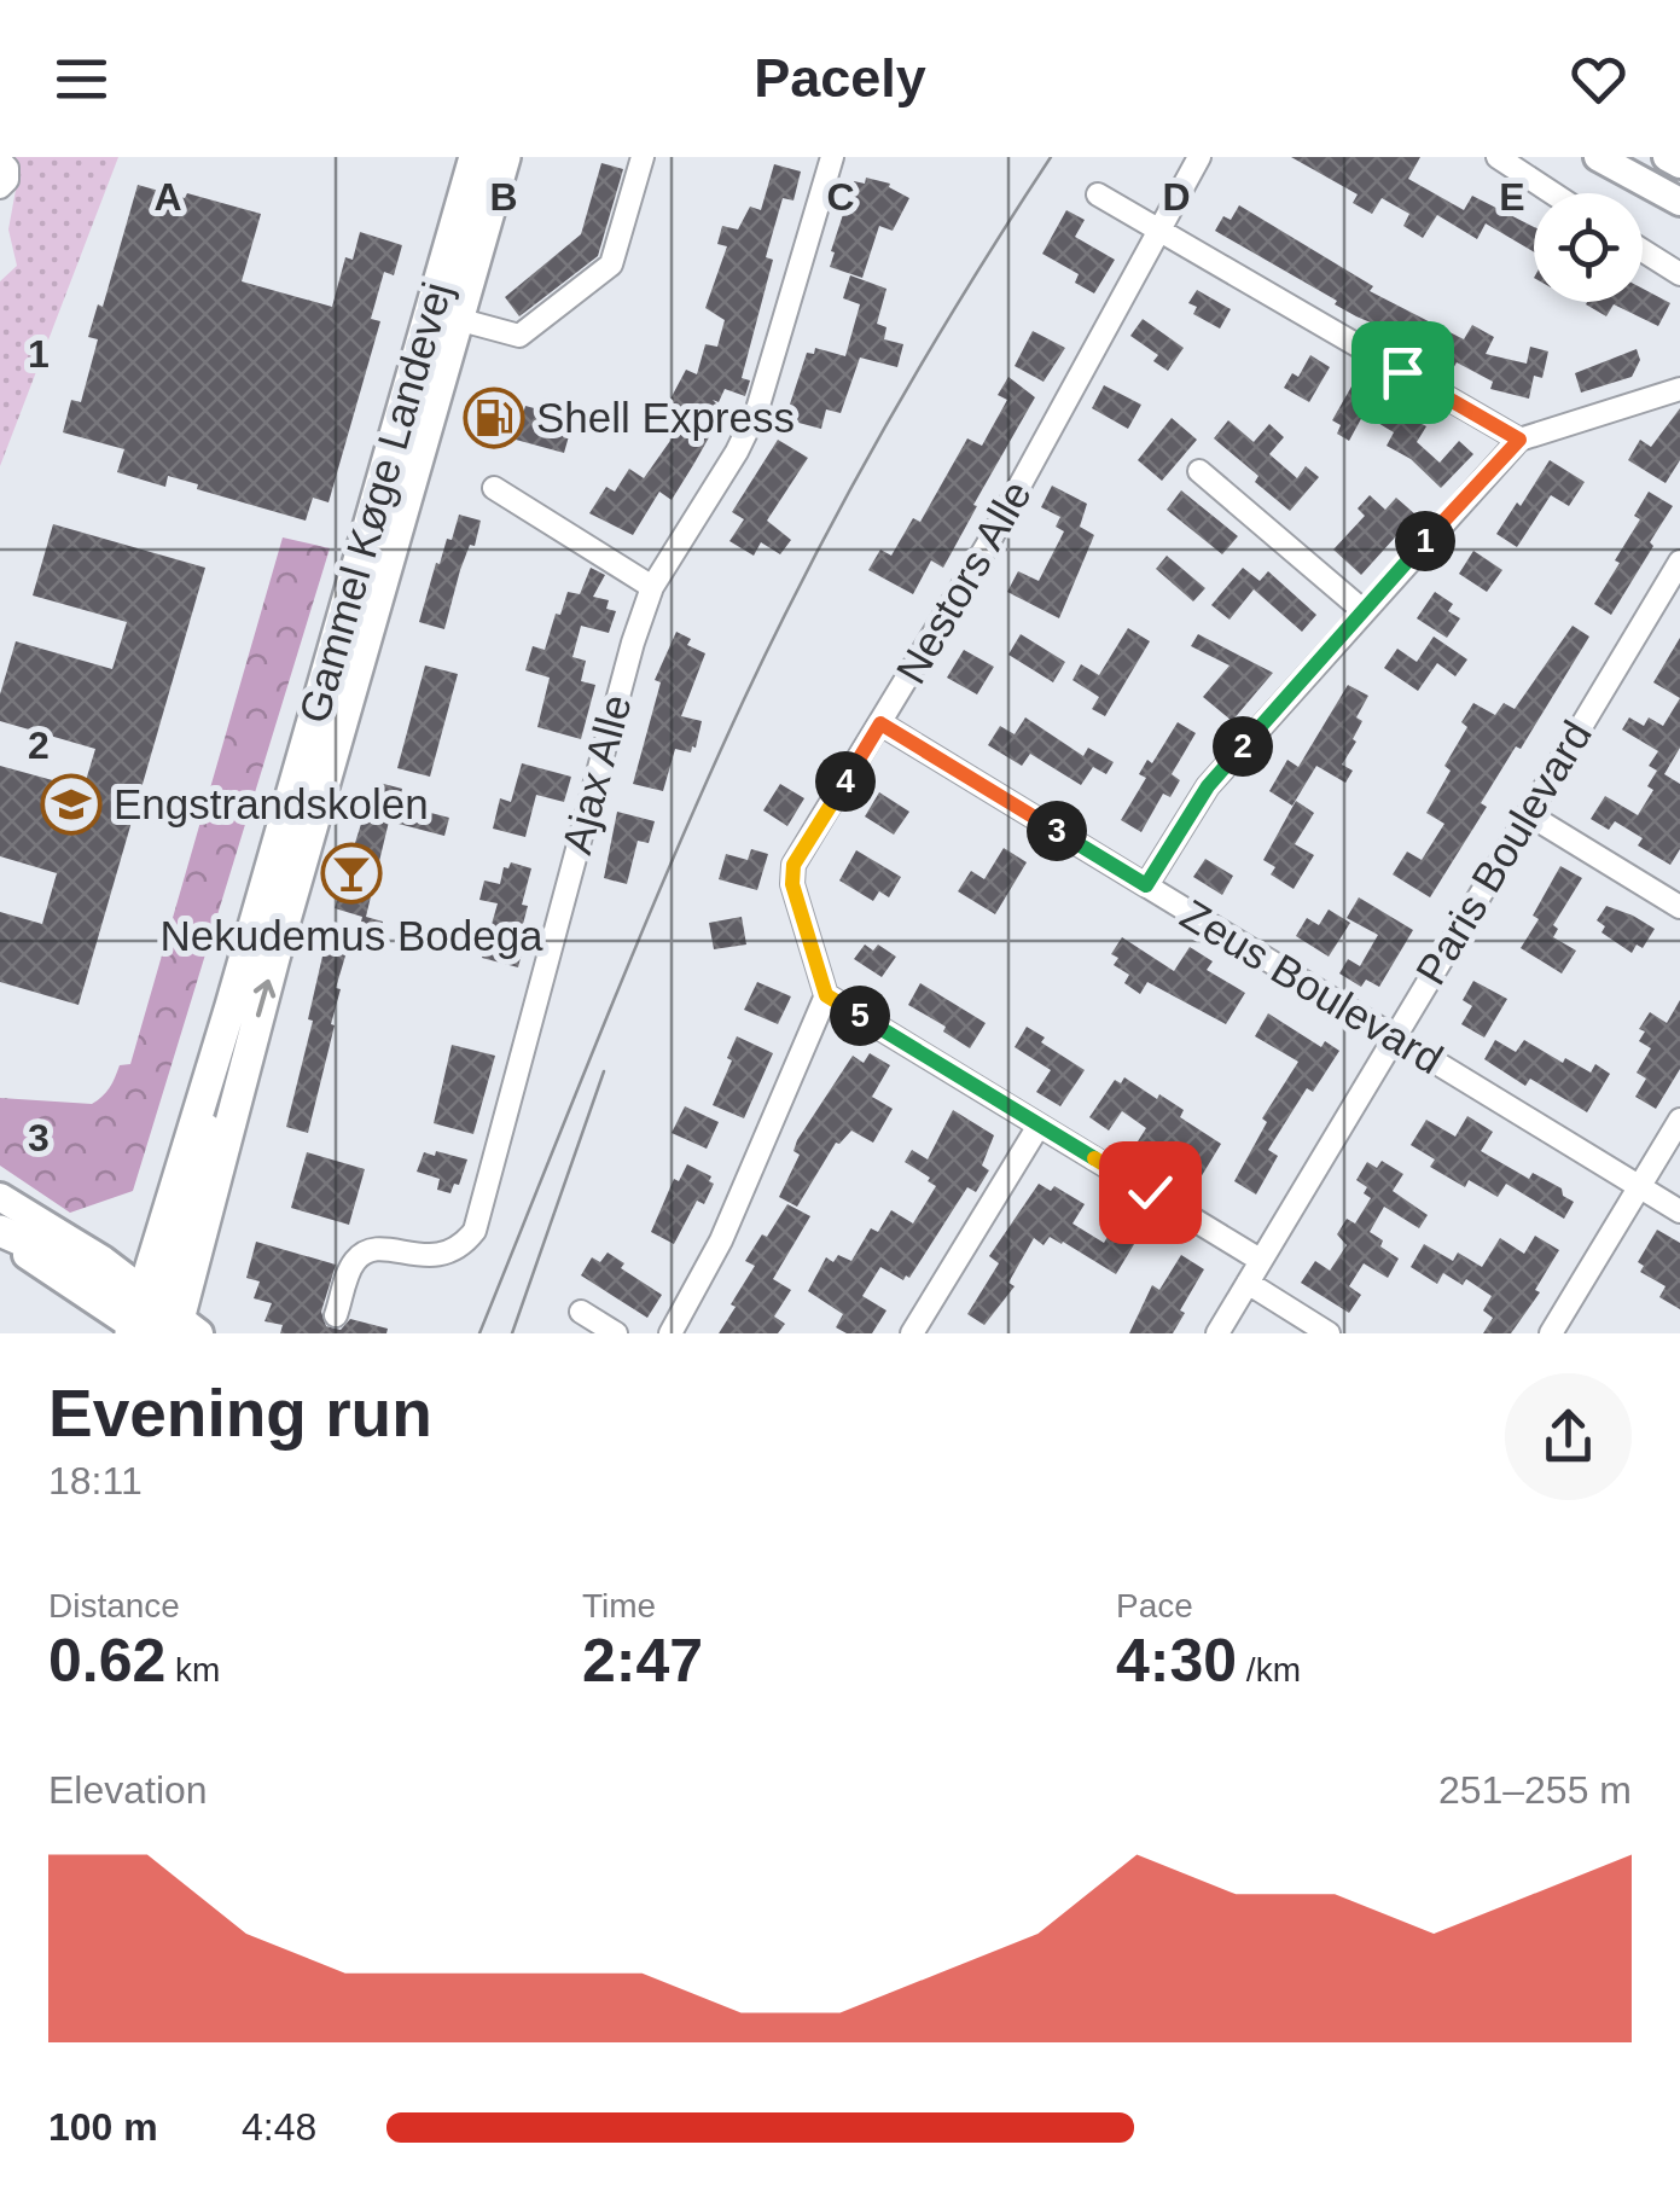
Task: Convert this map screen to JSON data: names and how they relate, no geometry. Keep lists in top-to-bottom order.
{
  "streets": {
    "main road": ["Gammel Køge Landevej"],
    "street": [
      "Nestors Alle",
      "Ajax Alle",
      "Paris Boulevard",
      "Zeus Boulevard"
    ]
  },
  "crossings": [
    ["Nestors Alle", "Zeus Boulevard"],
    ["Paris Boulevard", "Zeus Boulevard"]
  ],
  "places": {
    "fuel station": ["Shell Express"],
    "school or university": ["Engstrandskolen"],
    "bar": ["Nekudemus Bodega"]
  },
  "page": {
    "header": "Pacely",
    "pins": [
      "1",
      "2",
      "4",
      "3",
      "5"
    ],
    "heading": ["Evening run", "18:11"],
    "stats": [
      ["Distance", "0.62 km"],
      ["Time", "2:47"],
      ["Pace", "4:30 /km"]
    ],
    "chart": ["Elevation", "251–255 m"],
    "list": [
      {
        "name": "100 m",
        "note": "4:48"
      }
    ]
  },
  "grid": {
    "columns": [
      "A",
      "B",
      "C",
      "D",
      "E"
    ],
    "rows": ["1", "2", "3"]
  }
}
